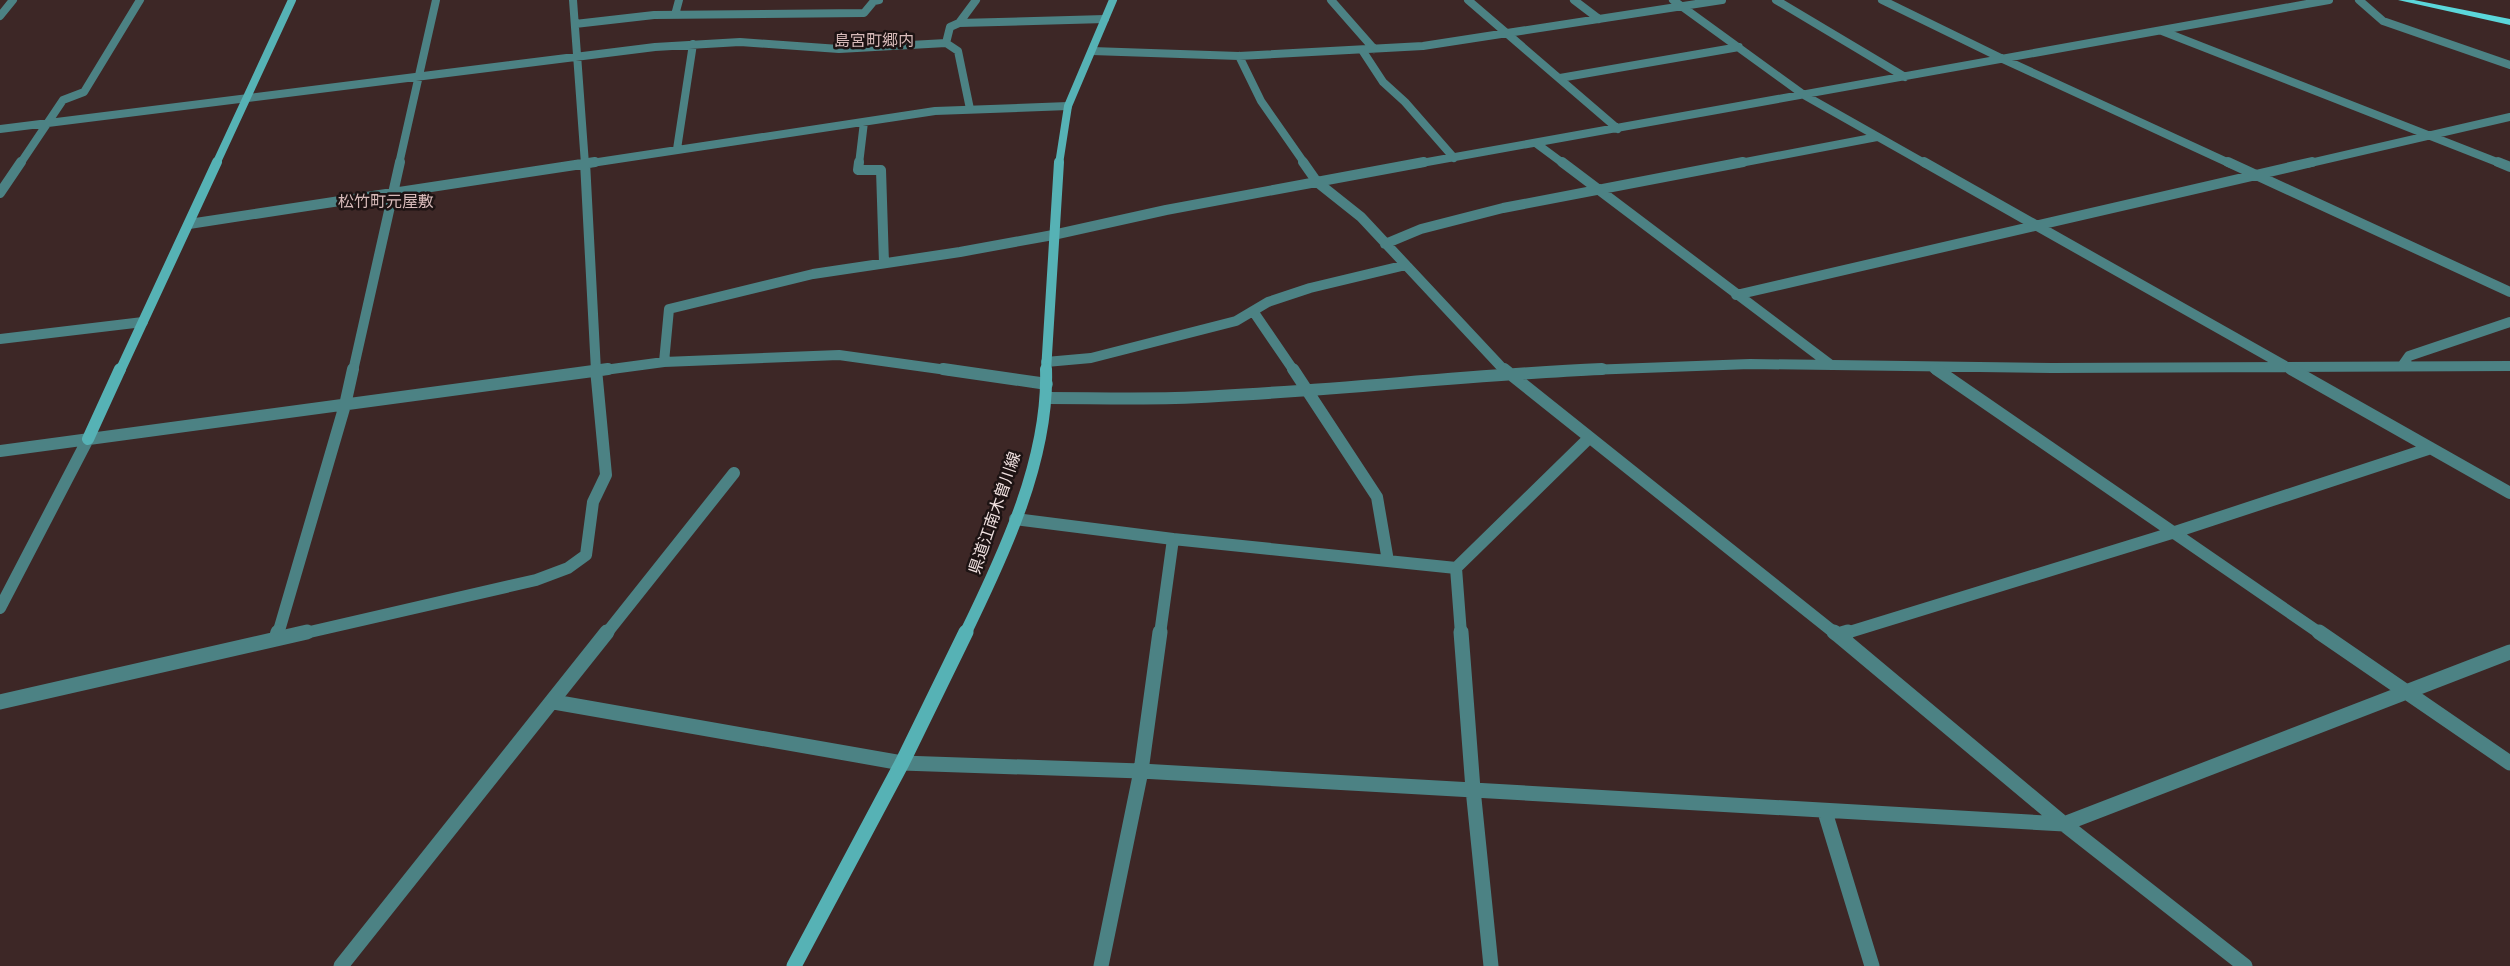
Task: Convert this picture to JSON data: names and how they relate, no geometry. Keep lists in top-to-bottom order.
{
  "streets": {
    "main road": ["県道江南木曽川線"]
  },
  "districts": ["島宮町郷内", "松竹町元屋敷"]
}
